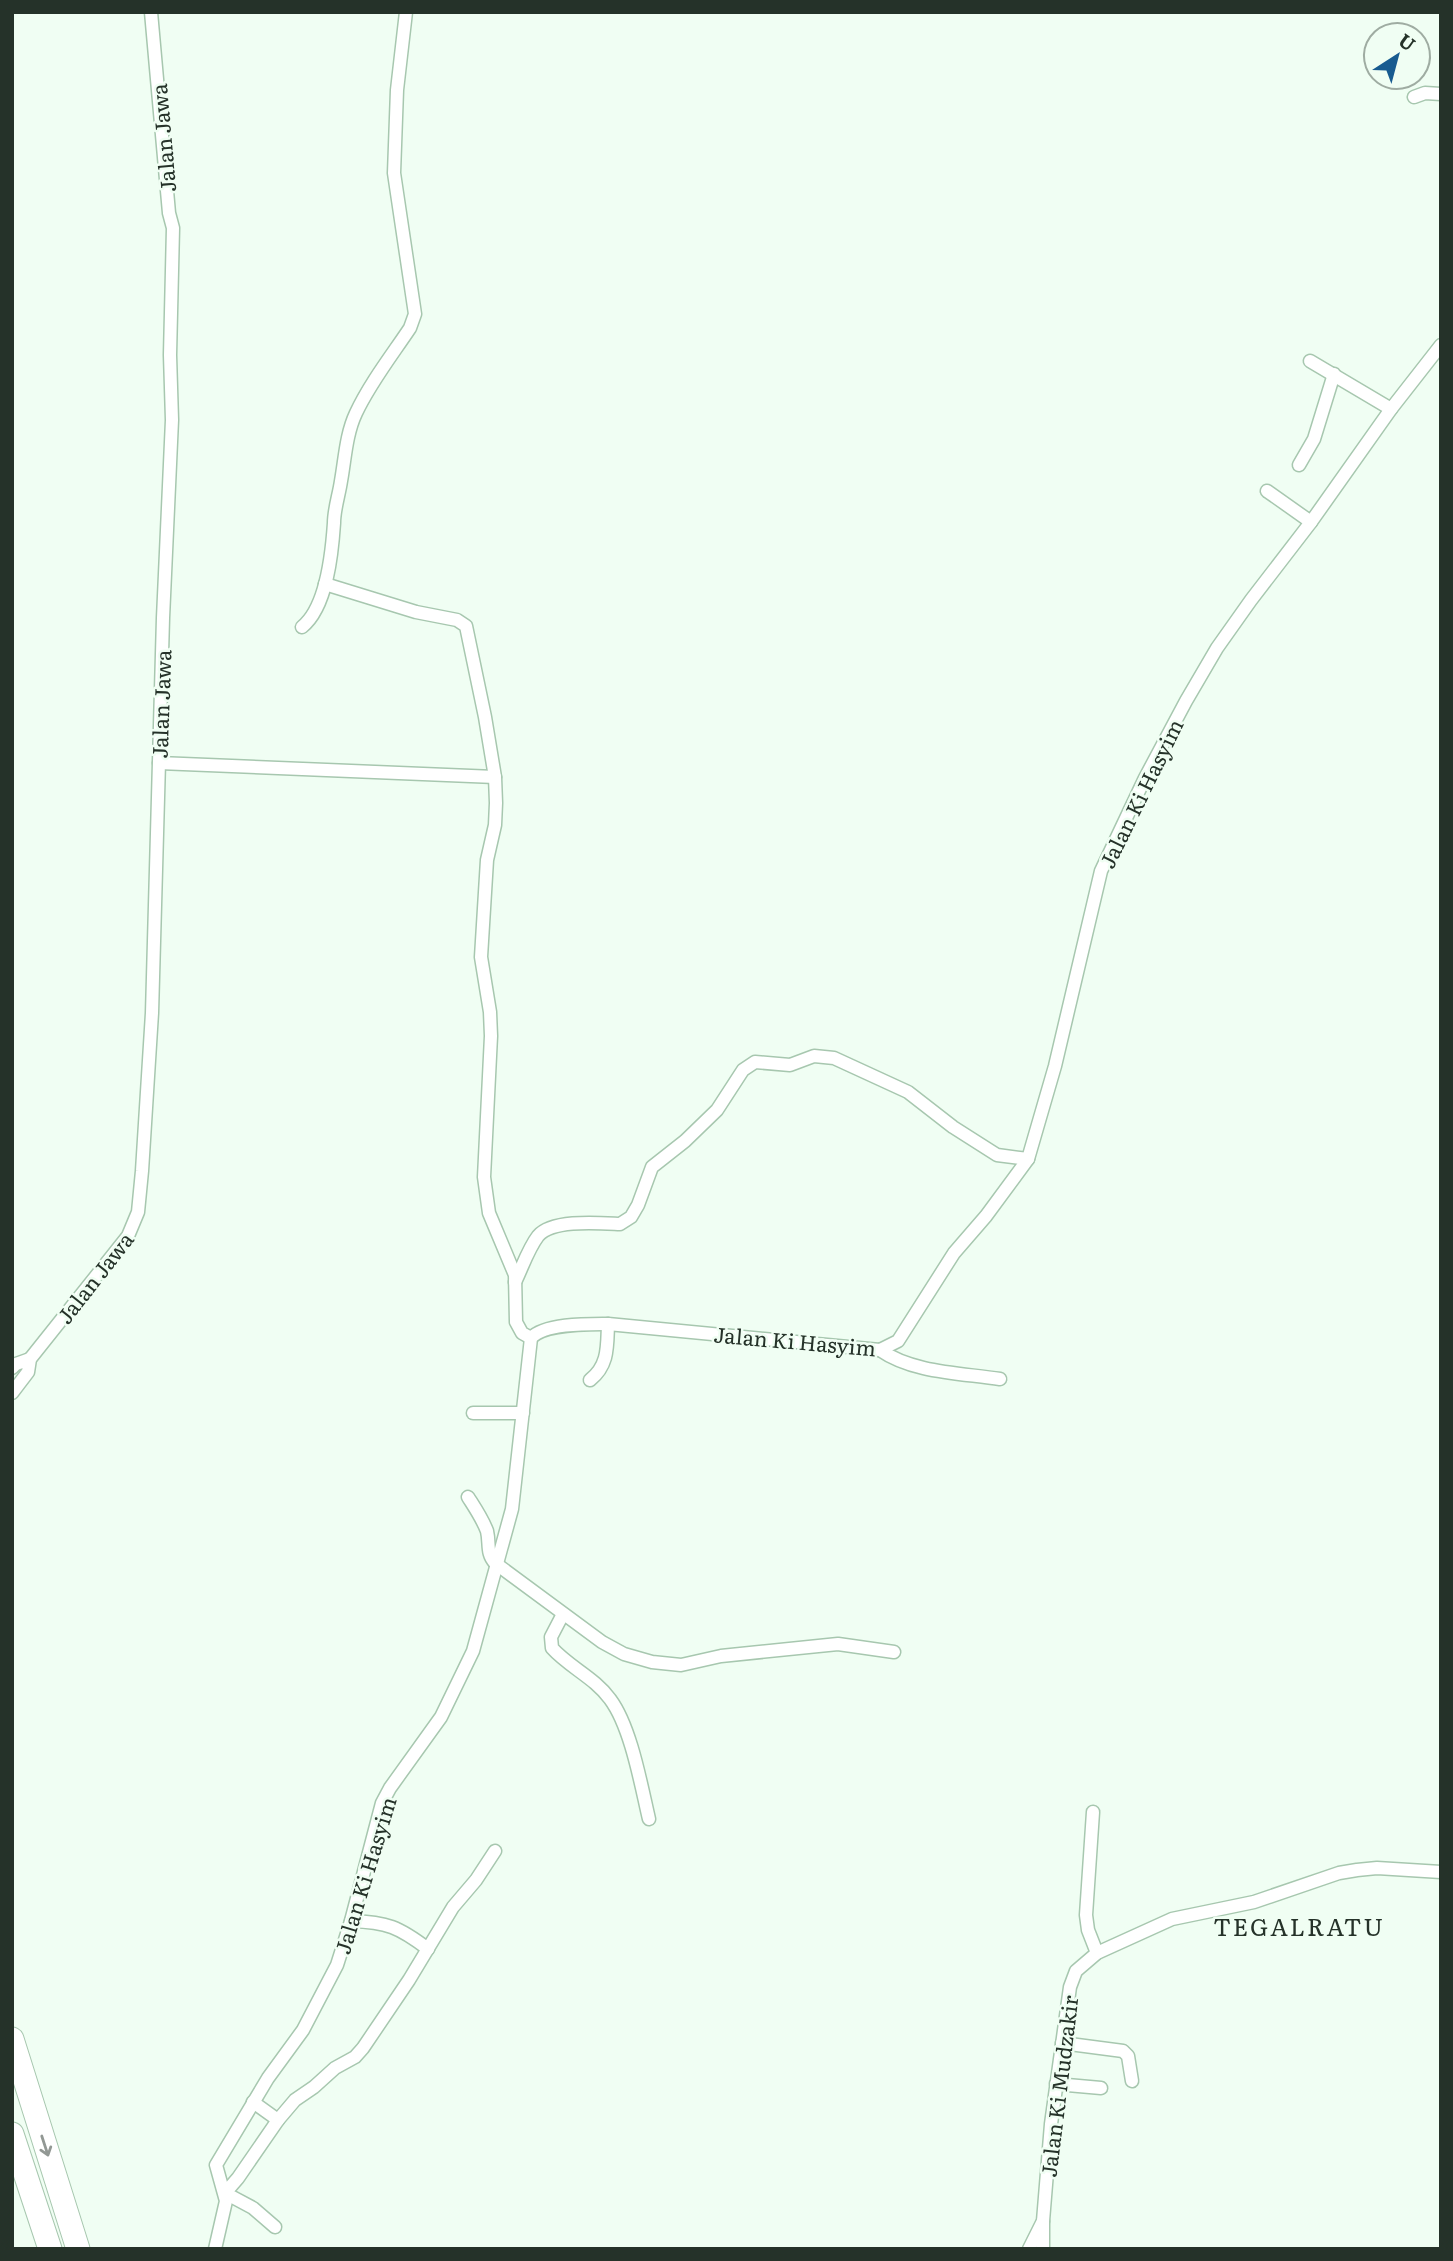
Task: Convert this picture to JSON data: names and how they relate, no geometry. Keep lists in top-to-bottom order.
{
  "streets": {
    "street": ["Jalan Jawa", "Jalan Ki Hasyim", "Jalan Ki Mudzakir"]
  },
  "districts": ["TEGALRATU"],
  "north": "top right"
}
